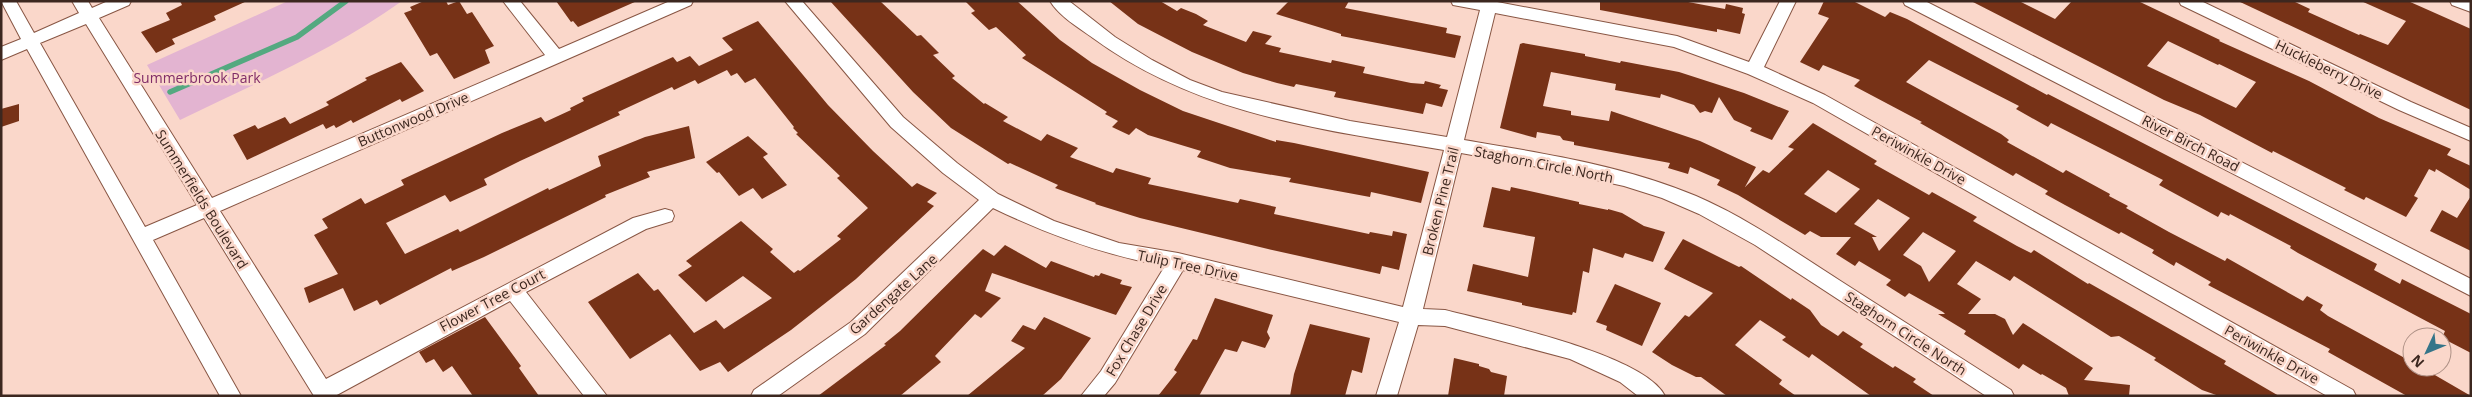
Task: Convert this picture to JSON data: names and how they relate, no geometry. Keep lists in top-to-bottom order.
{
  "streets": {
    "street": [
      "Huckleberry Drive",
      "Buttonwood Drive",
      "River Birch Road",
      "Periwinkle Drive",
      "Staghorn Circle North",
      "Summerfields Boulevard",
      "Broken Pine Trail",
      "Tulip Tree Drive",
      "Gardengate Lane",
      "Flower Tree Court",
      "Fox Chase Drive"
    ]
  },
  "crossings": [
    ["Buttonwood Drive", "Summerfields Boulevard"],
    ["Periwinkle Drive", "Broken Pine Trail"],
    ["Staghorn Circle North", "Broken Pine Trail"],
    ["Summerfields Boulevard", "Flower Tree Court"],
    ["Broken Pine Trail", "Tulip Tree Drive"],
    ["Tulip Tree Drive", "Gardengate Lane"],
    ["Tulip Tree Drive", "Fox Chase Drive"]
  ],
  "parks": ["Summerbrook Park"],
  "north": "bottom left"
}
